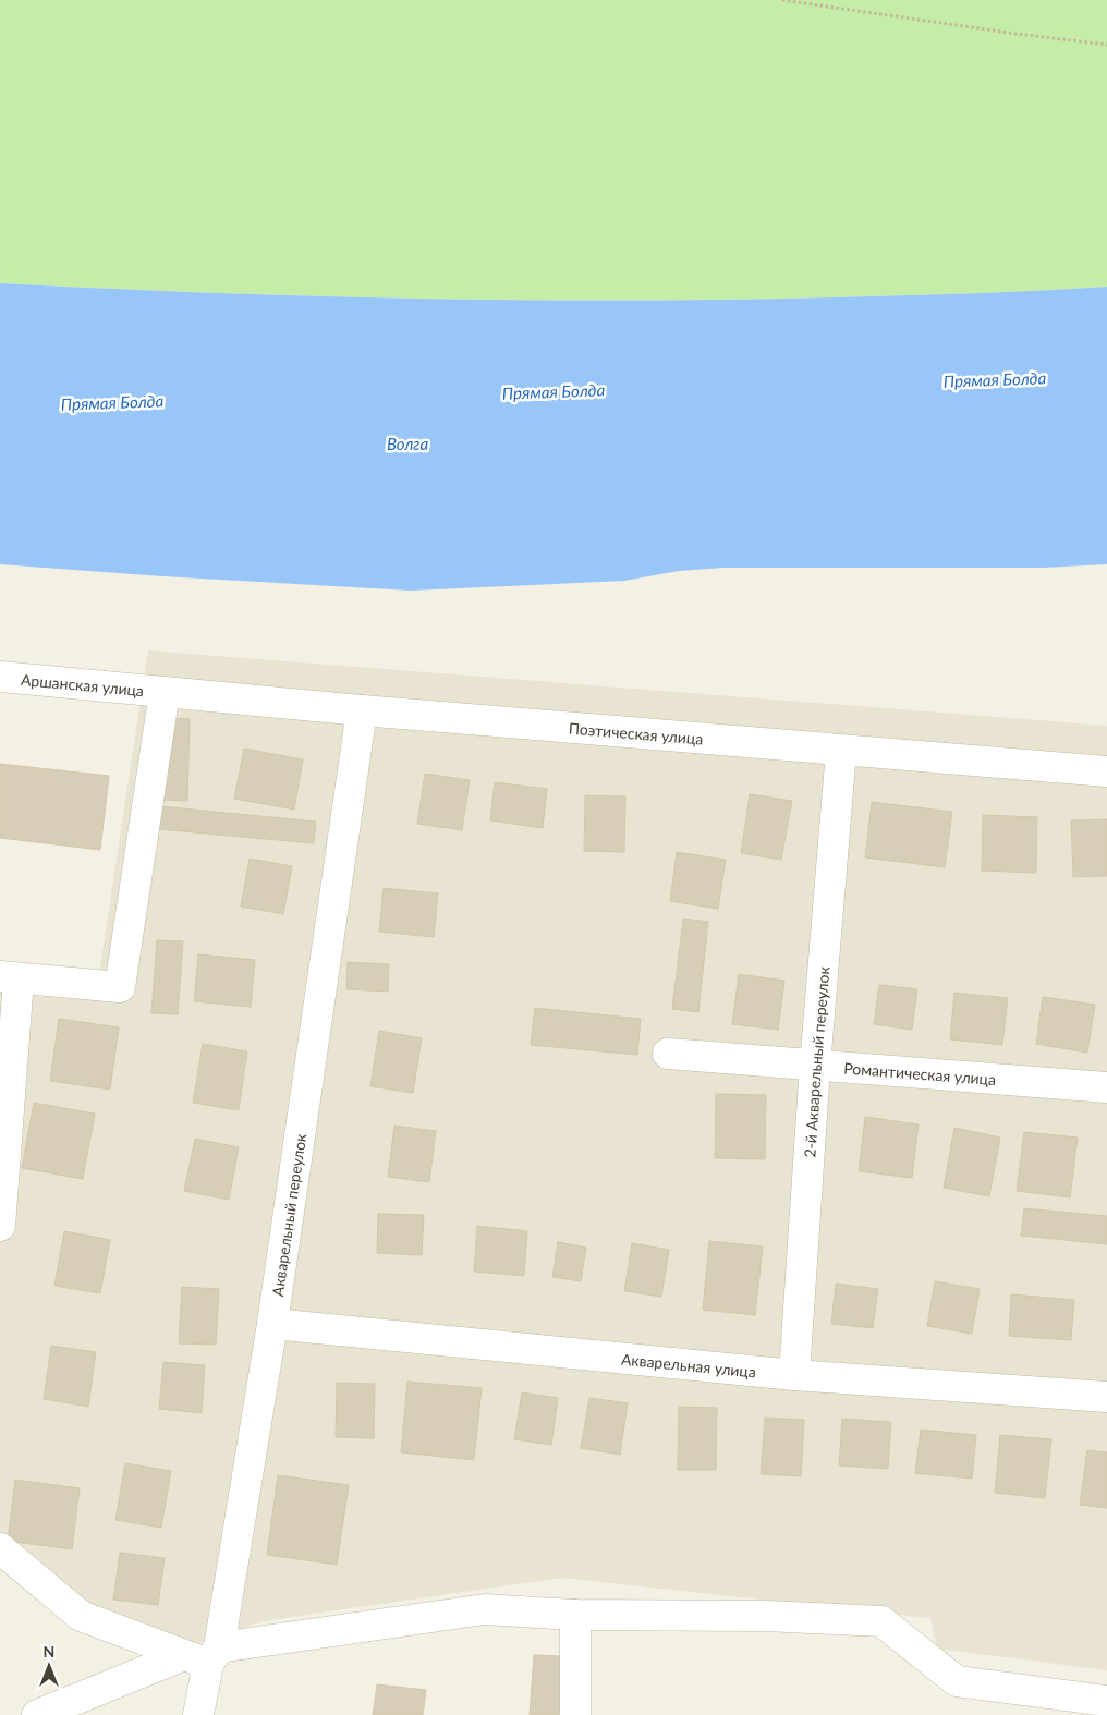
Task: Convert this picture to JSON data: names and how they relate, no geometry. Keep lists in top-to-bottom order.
{
  "streets": {
    "street": [
      "Аршанская улица",
      "Поэтическая улица",
      "2-й Акварельный переулок",
      "Романтическая улица",
      "Акварельный переулок",
      "Акварельная улица"
    ]
  },
  "crossings": [
    ["Аршанская улица", "Поэтическая улица"],
    ["Поэтическая улица", "2-й Акварельный переулок"],
    ["Поэтическая улица", "Акварельный переулок"],
    ["2-й Акварельный переулок", "Романтическая улица"],
    ["2-й Акварельный переулок", "Акварельная улица"],
    ["Акварельный переулок", "Акварельная улица"]
  ],
  "water": ["Прямая Болда", "Волга"],
  "north": "top"
}
